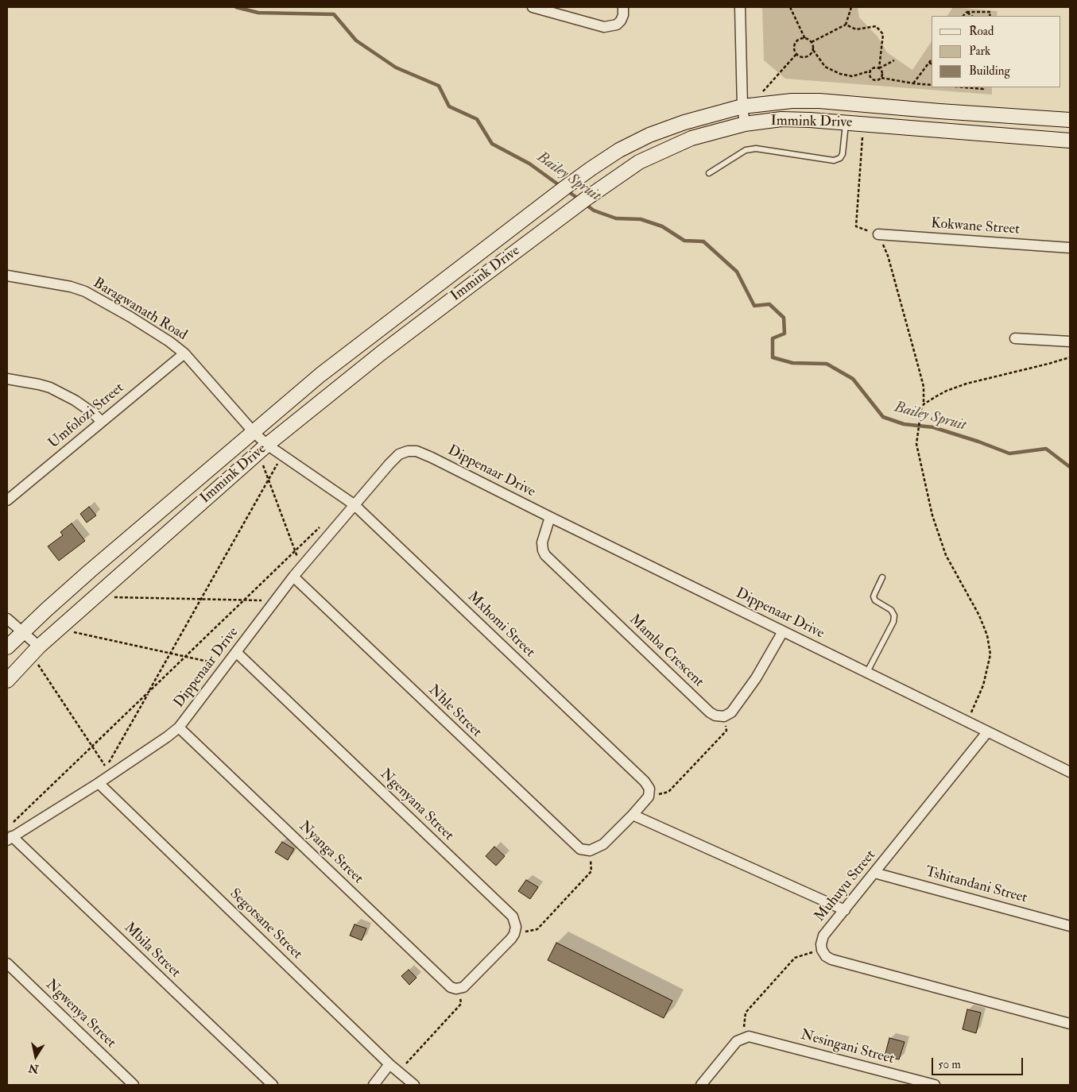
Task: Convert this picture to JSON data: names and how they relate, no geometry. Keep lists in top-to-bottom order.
{
  "streets": {
    "main road": ["Immink Drive"],
    "street": [
      "Kokwane Street",
      "Baragwanath Road",
      "Umfolozi Street",
      "Dippenaar Drive",
      "Mxhomi Street",
      "Mamba Crescent",
      "Nhle Street",
      "Ngenyana Street",
      "Nyanga Street",
      "Tshitandani Street",
      "Muhuyu Street",
      "Segotsane Street",
      "Mbila Street",
      "Ngwenya Street",
      "Nesingani Street"
    ]
  },
  "crossings": [
    ["Immink Drive", "Baragwanath Road"],
    ["Immink Drive", "Mxhomi Street"],
    ["Baragwanath Road", "Umfolozi Street"],
    ["Baragwanath Road", "Mxhomi Street"],
    ["Dippenaar Drive", "Mxhomi Street"],
    ["Dippenaar Drive", "Mamba Crescent"],
    ["Dippenaar Drive", "Nhle Street"],
    ["Dippenaar Drive", "Ngenyana Street"],
    ["Dippenaar Drive", "Nyanga Street"],
    ["Dippenaar Drive", "Muhuyu Street"],
    ["Dippenaar Drive", "Segotsane Street"],
    ["Dippenaar Drive", "Mbila Street"],
    ["Tshitandani Street", "Muhuyu Street"]
  ],
  "water": ["Bailey Spruit"],
  "legend": ["Road", "Park", "Building"],
  "scale_bar": "50 m",
  "north": "bottom"
}
